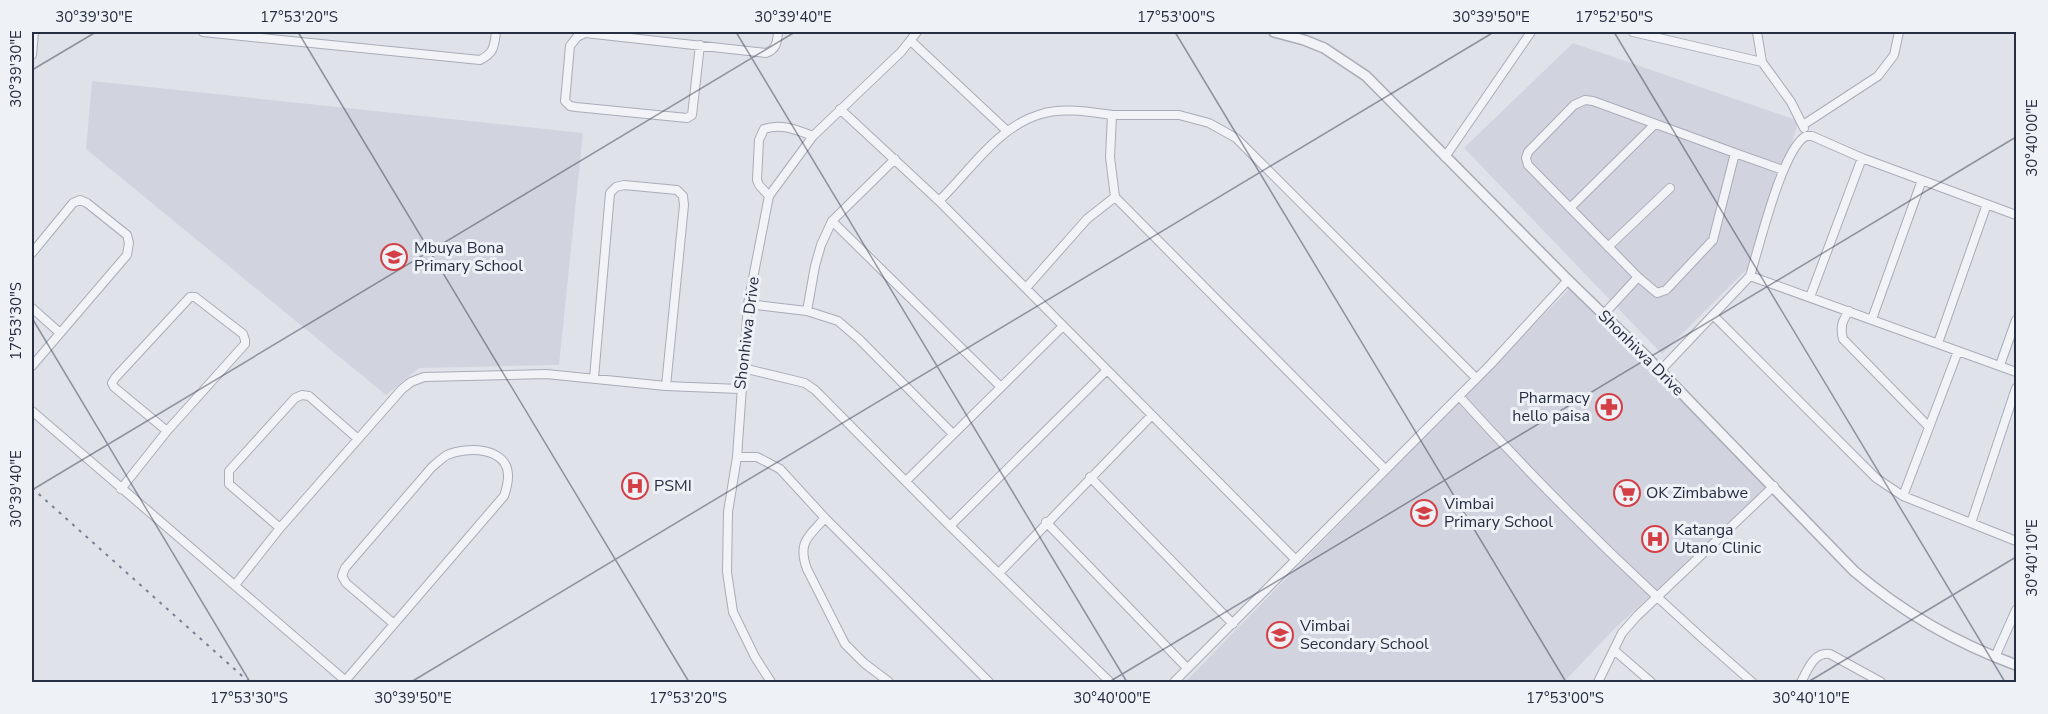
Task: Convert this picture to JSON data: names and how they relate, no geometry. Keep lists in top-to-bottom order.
{
  "streets": {
    "street": ["Shonhiwa Drive"]
  },
  "places": {
    "school or university": ["Mbuya Bona Primary School", "Vimbai Primary School", "Vimbai Secondary School"],
    "pharmacy": ["Pharmacy hello paisa"],
    "hospital": ["PSMI", "Katanga Utano Clinic"],
    "supermarket": ["OK Zimbabwe"]
  },
  "coordinates": [
    "30°39'30\"E",
    "17°53'20\"S",
    "30°39'40\"E",
    "17°53'00\"S",
    "30°39'50\"E",
    "17°52'50\"S",
    "30°40'00\"E",
    "17°53'30\"S",
    "30°40'10\"E"
  ]
}
